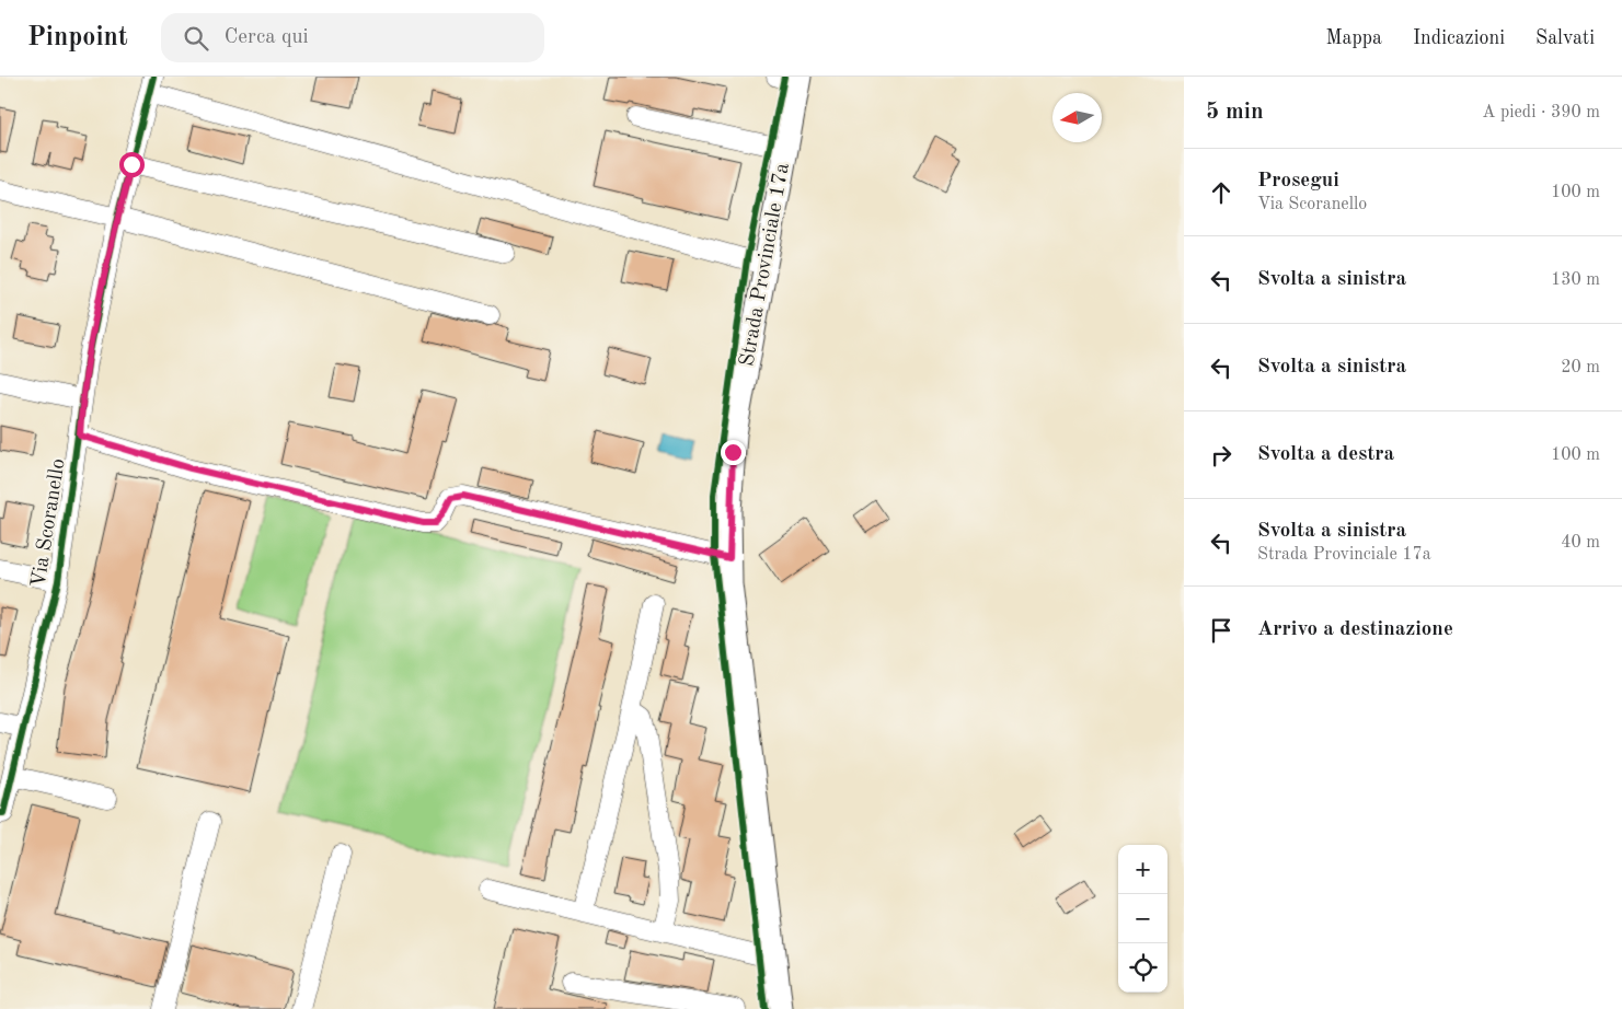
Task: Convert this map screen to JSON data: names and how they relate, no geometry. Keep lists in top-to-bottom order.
{
  "streets": {
    "main road": ["Strada Provinciale 17a"],
    "street": ["Via Scoranello"]
  },
  "north": "left",
  "page": {
    "header": "Pinpoint",
    "search": "Cerca qui",
    "nav": ["Mappa", "Indicazioni", "Salvati"],
    "heading": ["5 min", "A piedi · 390 m"],
    "list": [
      ["Prosegui", "Via Scoranello", "100 m"],
      ["Svolta a sinistra", "130 m"],
      ["Svolta a sinistra", "20 m"],
      ["Svolta a destra", "100 m"],
      ["Svolta a sinistra", "Strada Provinciale 17a", "40 m"],
      "Arrivo a destinazione"
    ],
    "map_buttons": ["+", "−"]
  }
}
